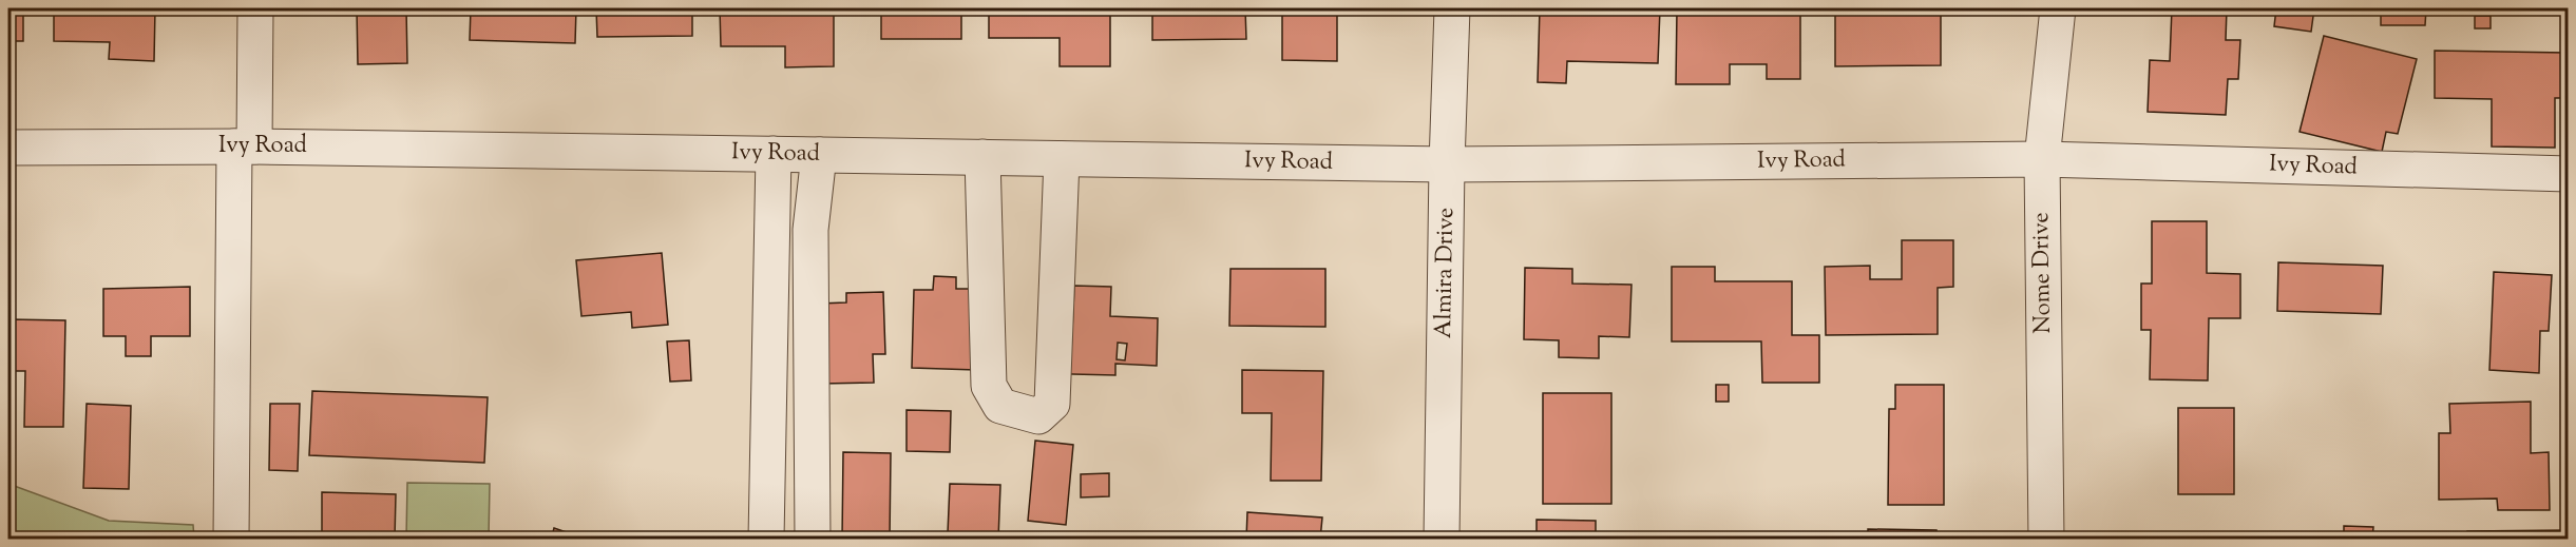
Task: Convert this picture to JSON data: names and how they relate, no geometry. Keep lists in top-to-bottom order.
{
  "streets": {
    "street": ["Ivy Road", "Almira Drive", "Nome Drive"]
  },
  "crossings": [
    ["Ivy Road", "Almira Drive"],
    ["Ivy Road", "Nome Drive"]
  ]
}
